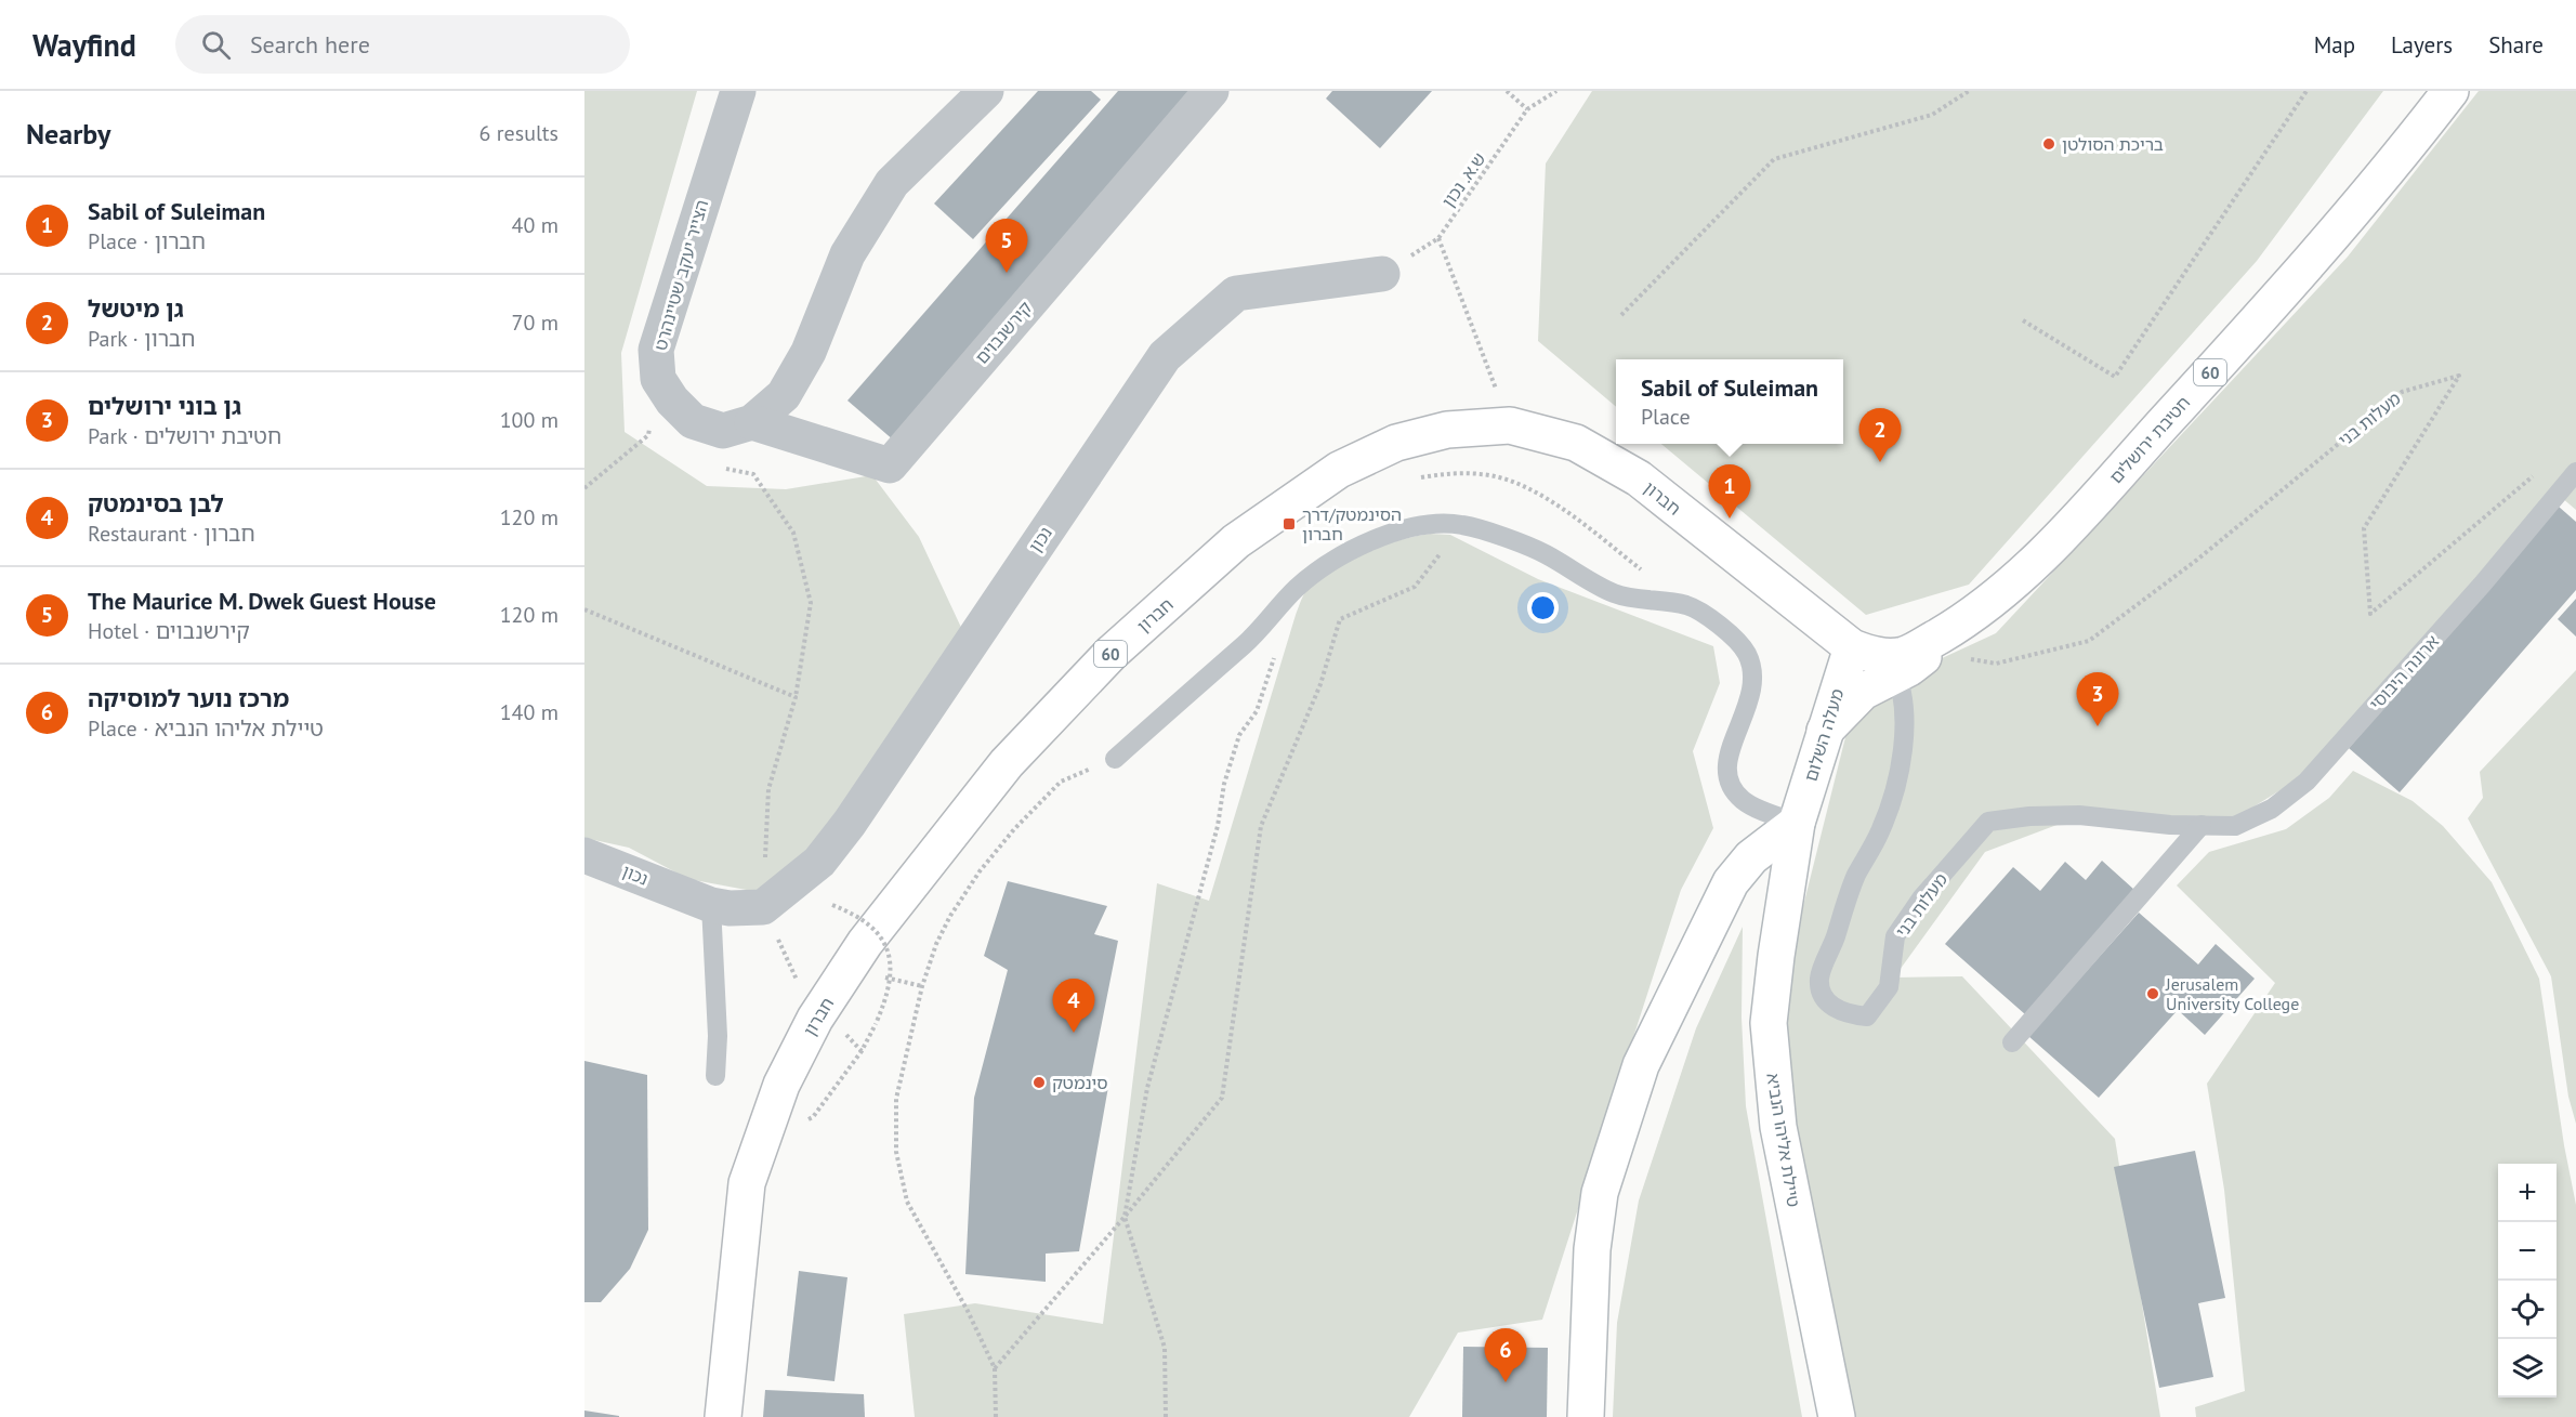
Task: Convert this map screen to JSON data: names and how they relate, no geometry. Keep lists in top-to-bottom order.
{
  "streets": {
    "main road": [
      "60",
      "חטיבת ירושלים",
      "חברון",
      "מעלה השלום",
      "טיילת אליהו הנביא"
    ],
    "street": ["הצייר יעקב שטיינהרט", "קירשנבוים", "נכון"],
    "lane": ["מעלות בני", "ארונה היבוסי"],
    "path": ["ש.א. נכון"]
  },
  "crossings": [
    ["ש.א. נכון", "נכון"],
    ["מעלות בני", "חטיבת ירושלים"],
    ["מעלות בני", "ארונה היבוסי"],
    ["חטיבת ירושלים", "חברון"],
    ["חטיבת ירושלים", "מעלה השלום"],
    ["חברון", "מעלה השלום"],
    ["מעלה השלום", "טיילת אליהו הנביא"]
  ],
  "places": {
    "other": ["בריכת הסולטן", "Jerusalem University College", "סינמטק"],
    "transit": ["הסינמטק/דרך חברון"]
  },
  "page": {
    "header": "Wayfind",
    "search": "Search here",
    "nav": ["Map", "Layers", "Share"],
    "heading": ["Nearby", "6 results"],
    "list": [
      {
        "mark": "1",
        "name": "Sabil of Suleiman",
        "note": "Place · חברון",
        "value": "40 m"
      },
      {
        "mark": "2",
        "name": "גן מיטשל",
        "note": "Park · חברון",
        "value": "70 m"
      },
      {
        "mark": "3",
        "name": "גן בוני ירושלים",
        "note": "Park · חטיבת ירושלים",
        "value": "100 m"
      },
      {
        "mark": "4",
        "name": "לבן בסינמטק",
        "note": "Restaurant · חברון",
        "value": "120 m"
      },
      {
        "mark": "5",
        "name": "The Maurice M. Dwek Guest House",
        "note": "Hotel · קירשנבוים",
        "value": "120 m"
      },
      {
        "mark": "6",
        "name": "מרכז נוער למוסיקה",
        "note": "Place · טיילת אליהו הנביא",
        "value": "140 m"
      }
    ],
    "pins": [
      "5",
      "2",
      "1",
      "3",
      "4",
      "6"
    ],
    "popup": ["Sabil of Suleiman", "Place"],
    "map_buttons": ["+", "−"]
  }
}
